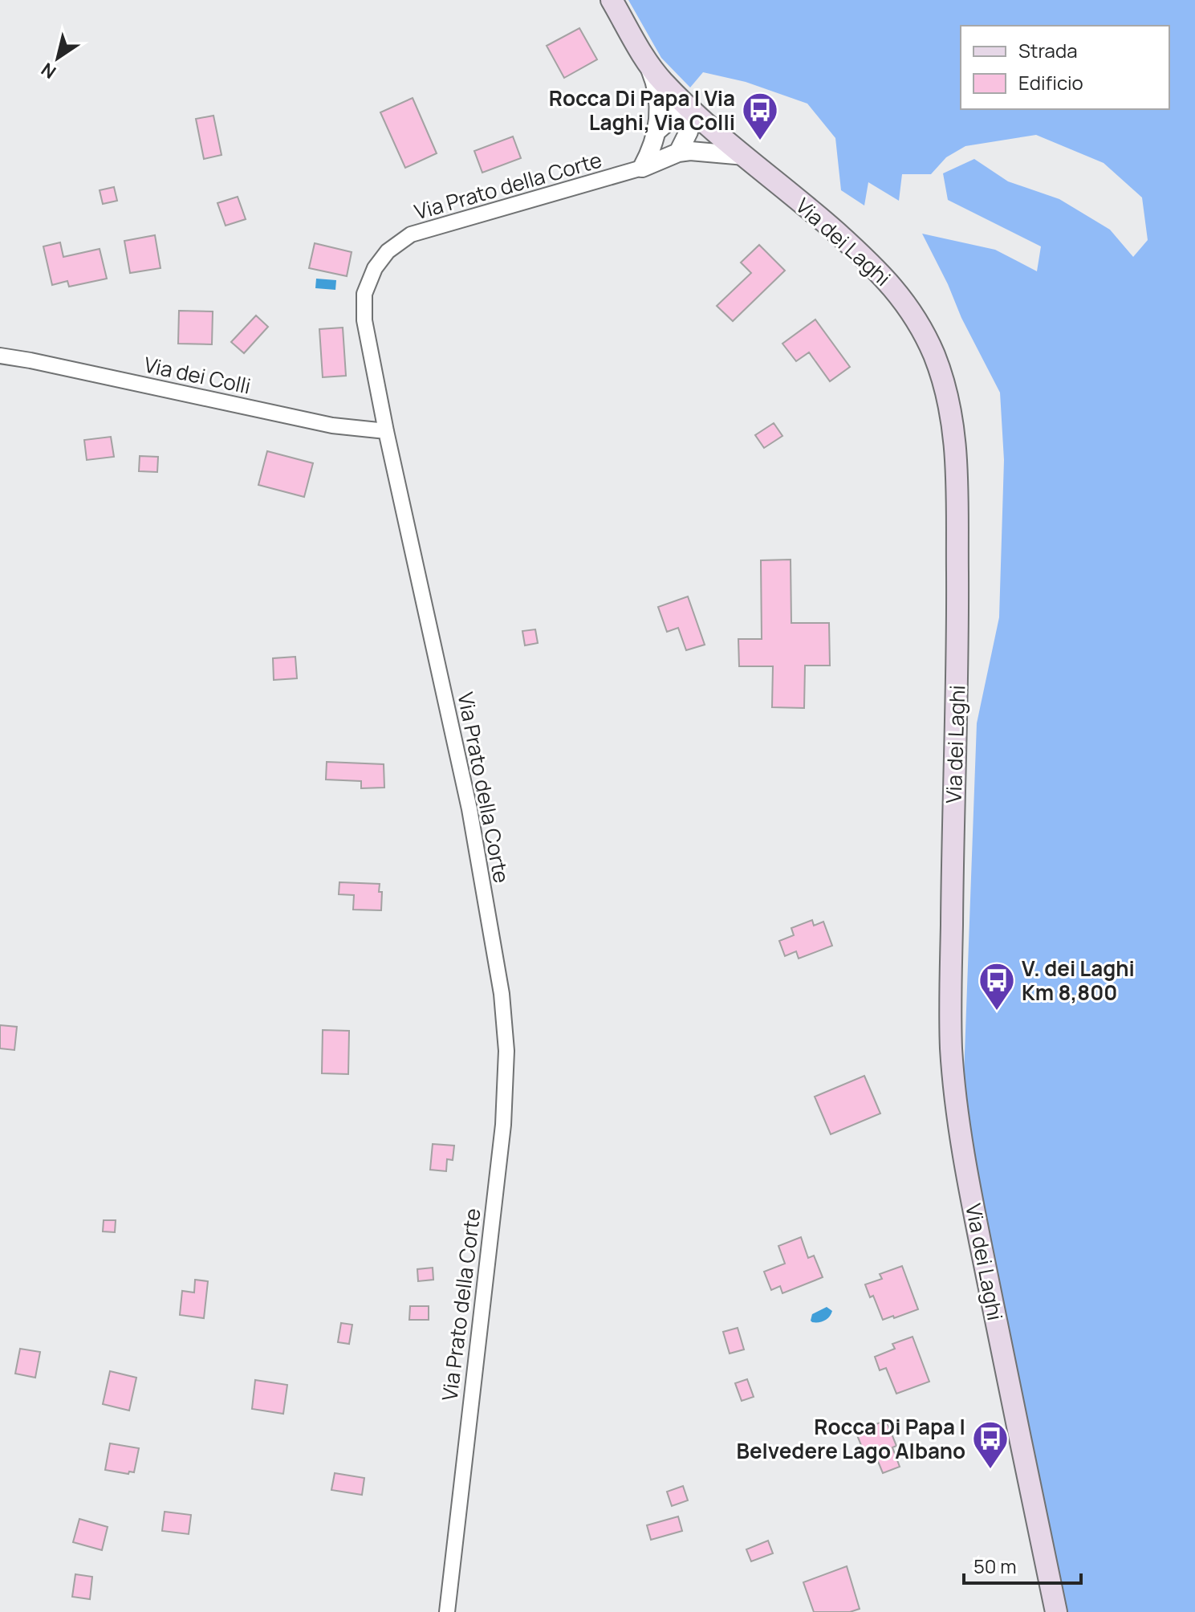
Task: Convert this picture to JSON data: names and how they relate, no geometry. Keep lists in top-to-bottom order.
{
  "streets": {
    "main road": ["Via dei Laghi"],
    "street": ["Via Prato della Corte", "Via dei Colli"]
  },
  "crossings": [
    ["Via Prato della Corte", "Via dei Colli"]
  ],
  "places": {
    "bus stop": ["Rocca Di Papa | Via Laghi, Via Colli", "V. dei Laghi Km 8,800", "Rocca Di Papa | Belvedere Lago Albano"]
  },
  "legend": ["Strada", "Edificio"],
  "scale_bar": "50 m",
  "north": "bottom left"
}
